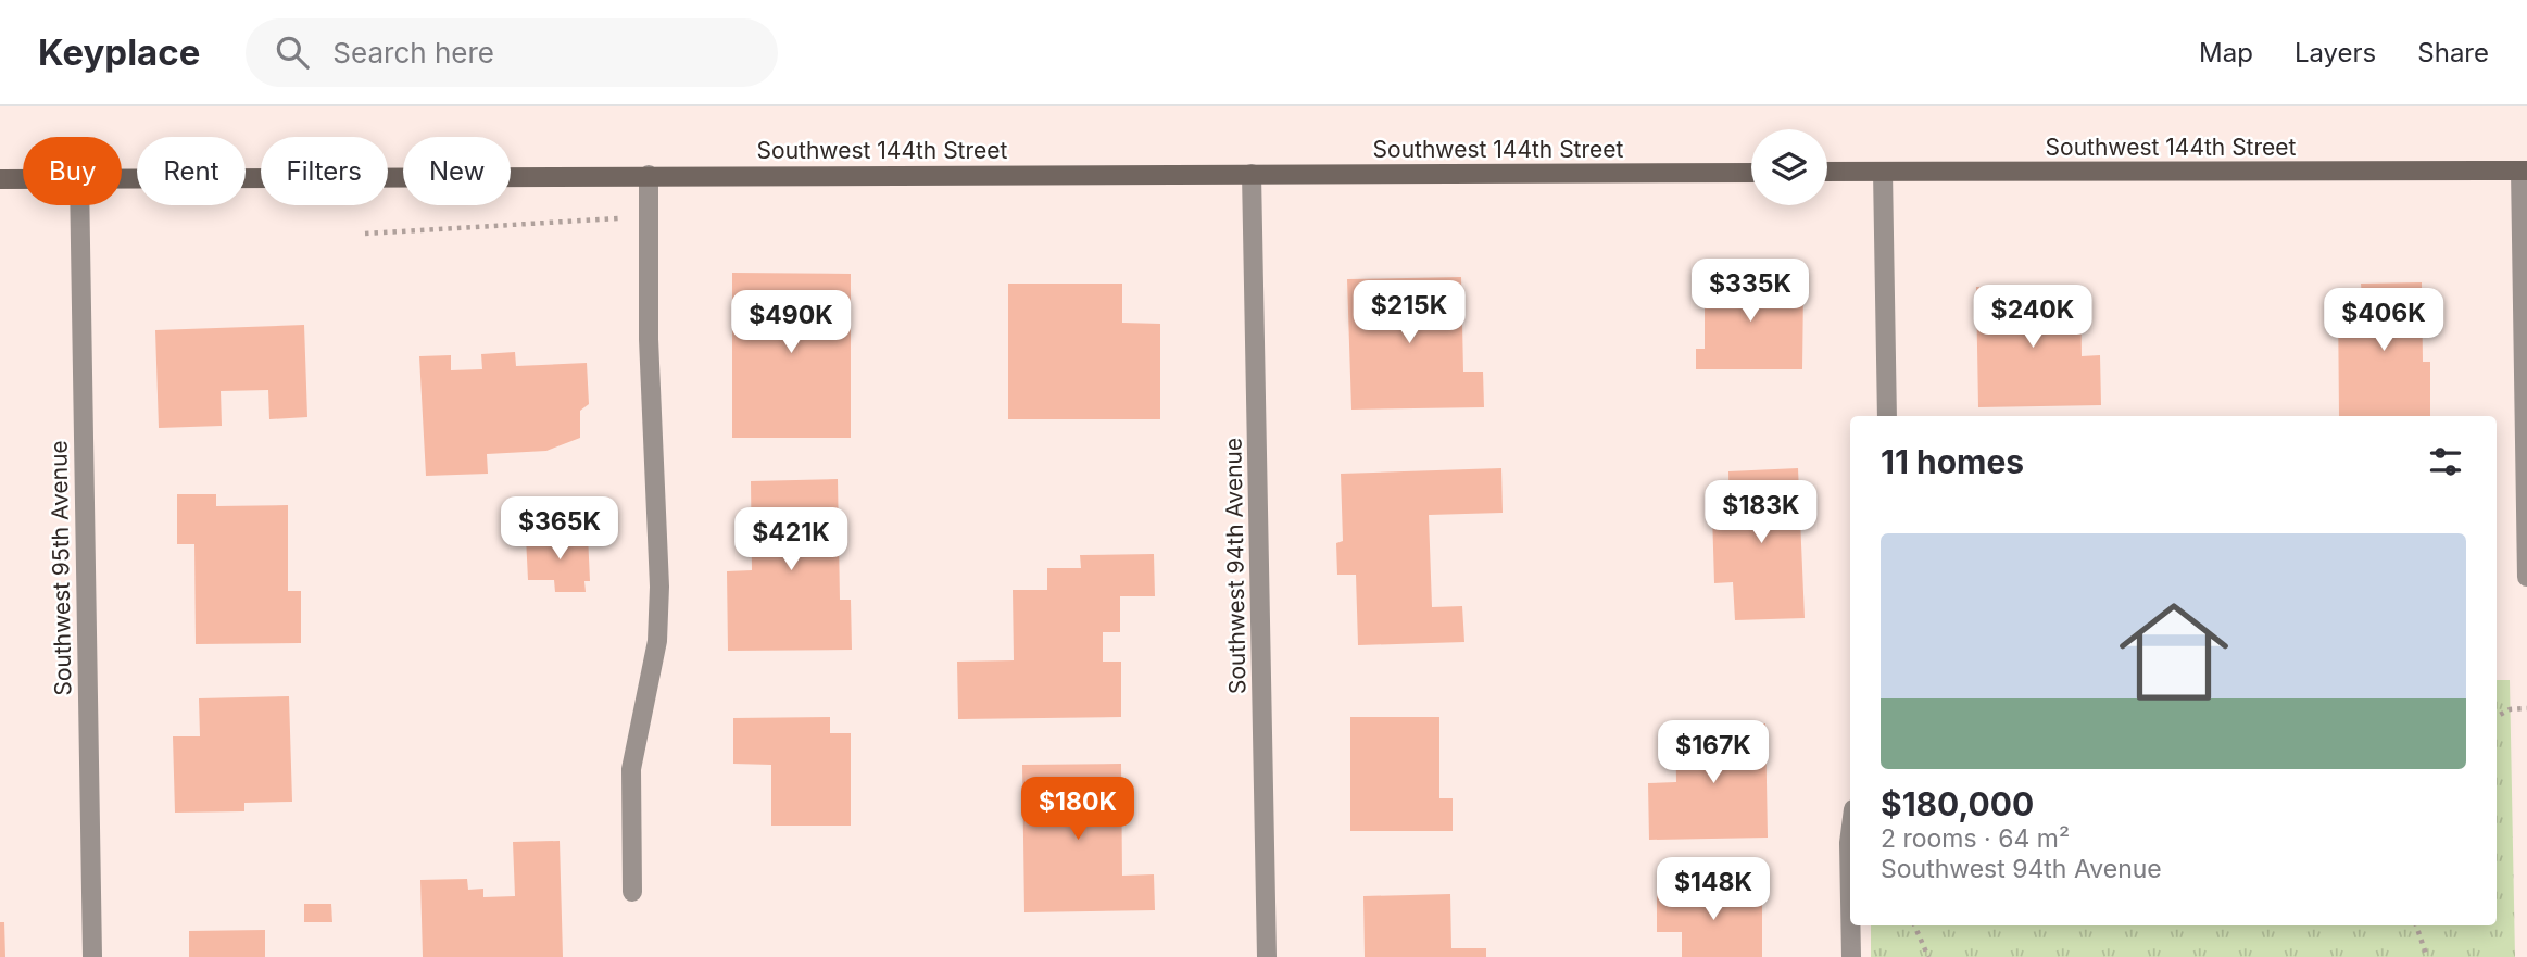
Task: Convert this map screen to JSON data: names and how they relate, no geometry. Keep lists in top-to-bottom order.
{
  "streets": {
    "street": ["Southwest 144th Street", "Southwest 94th Avenue", "Southwest 95th Avenue"]
  },
  "crossings": [
    ["Southwest 144th Street", "Southwest 94th Avenue"]
  ],
  "page": {
    "header": "Keyplace",
    "search": "Search here",
    "nav": ["Map", "Layers", "Share"],
    "chip": [
      "Buy",
      "Rent",
      "Filters",
      "New"
    ],
    "price": [
      "$335K",
      "$215K",
      "$240K",
      "$406K",
      "$490K",
      "$183K",
      "$365K",
      "$421K",
      "$167K",
      "$180K",
      "$148K"
    ],
    "heading": "11 homes",
    "list": [
      {
        "name": "$180,000",
        "note": "2 rooms · 64 m² · Southwest 94th Avenue"
      }
    ]
  }
}
